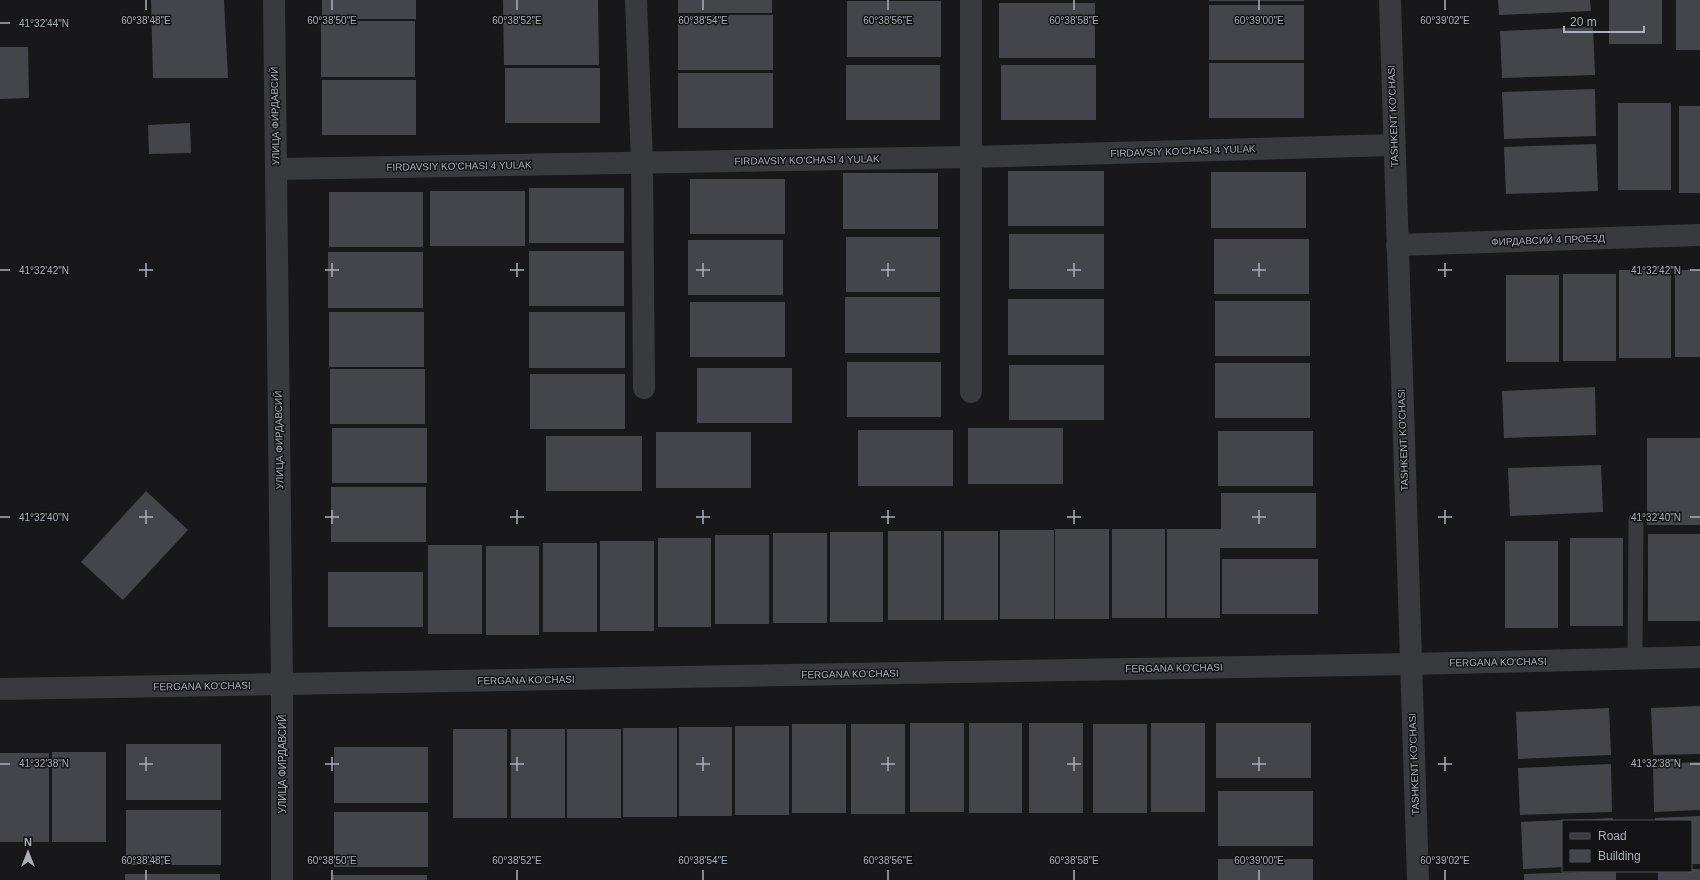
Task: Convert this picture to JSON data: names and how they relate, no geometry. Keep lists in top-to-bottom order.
{
  "streets": {
    "street": [
      "УЛИЦА ФИРДАВСИЙ",
      "TASHKENT KO'CHASI",
      "FIRDAVSIY KO'CHASI 4 YULAK",
      "ФИРДАВСИЙ 4 ПРОЕЗД",
      "FERGANA KO'CHASI"
    ]
  },
  "crossings": [
    ["УЛИЦА ФИРДАВСИЙ", "FIRDAVSIY KO'CHASI 4 YULAK"],
    ["УЛИЦА ФИРДАВСИЙ", "FERGANA KO'CHASI"],
    ["TASHKENT KO'CHASI", "FIRDAVSIY KO'CHASI 4 YULAK"],
    ["TASHKENT KO'CHASI", "ФИРДАВСИЙ 4 ПРОЕЗД"],
    ["TASHKENT KO'CHASI", "FERGANA KO'CHASI"]
  ],
  "legend": ["Road", "Building"],
  "scale_bar": "20 m",
  "north": "top",
  "coordinates": [
    "60°38'48\"E",
    "60°38'50\"E",
    "60°38'52\"E",
    "60°38'54\"E",
    "60°38'56\"E",
    "60°38'58\"E",
    "60°39'00\"E",
    "60°39'02\"E",
    "41°32'44\"N",
    "41°32'42\"N",
    "41°32'40\"N",
    "41°32'38\"N"
  ]
}
